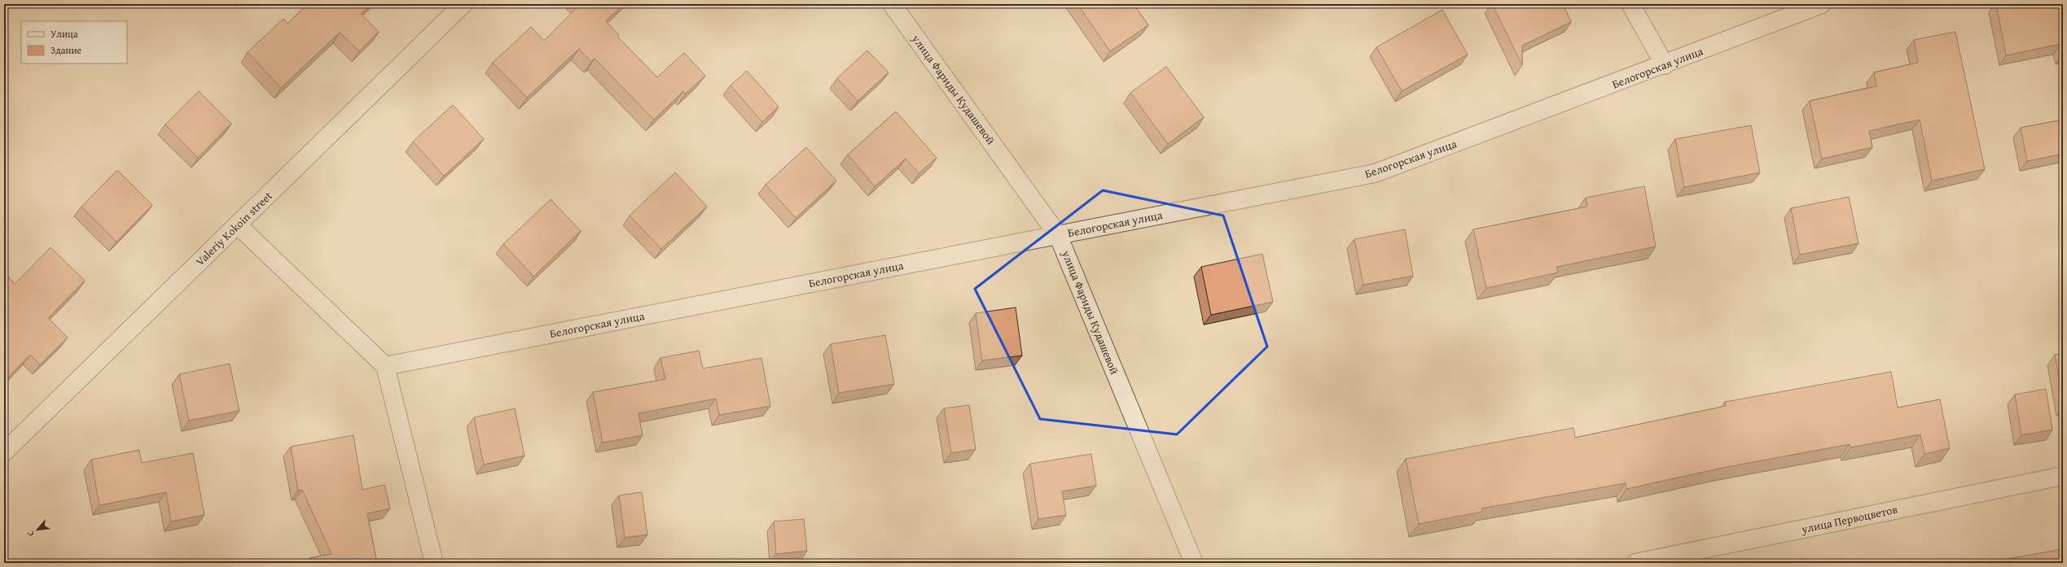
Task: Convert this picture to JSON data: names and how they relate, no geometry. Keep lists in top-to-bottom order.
{
  "streets": {
    "street": [
      "Белогорская улица",
      "улица Фариды Кудашевой",
      "Valeriy Kokoin street",
      "улица Первоцветов"
    ]
  },
  "crossings": [
    ["Белогорская улица", "улица Фариды Кудашевой"]
  ],
  "legend": ["Улица", "Здание"],
  "north": "bottom left"
}
